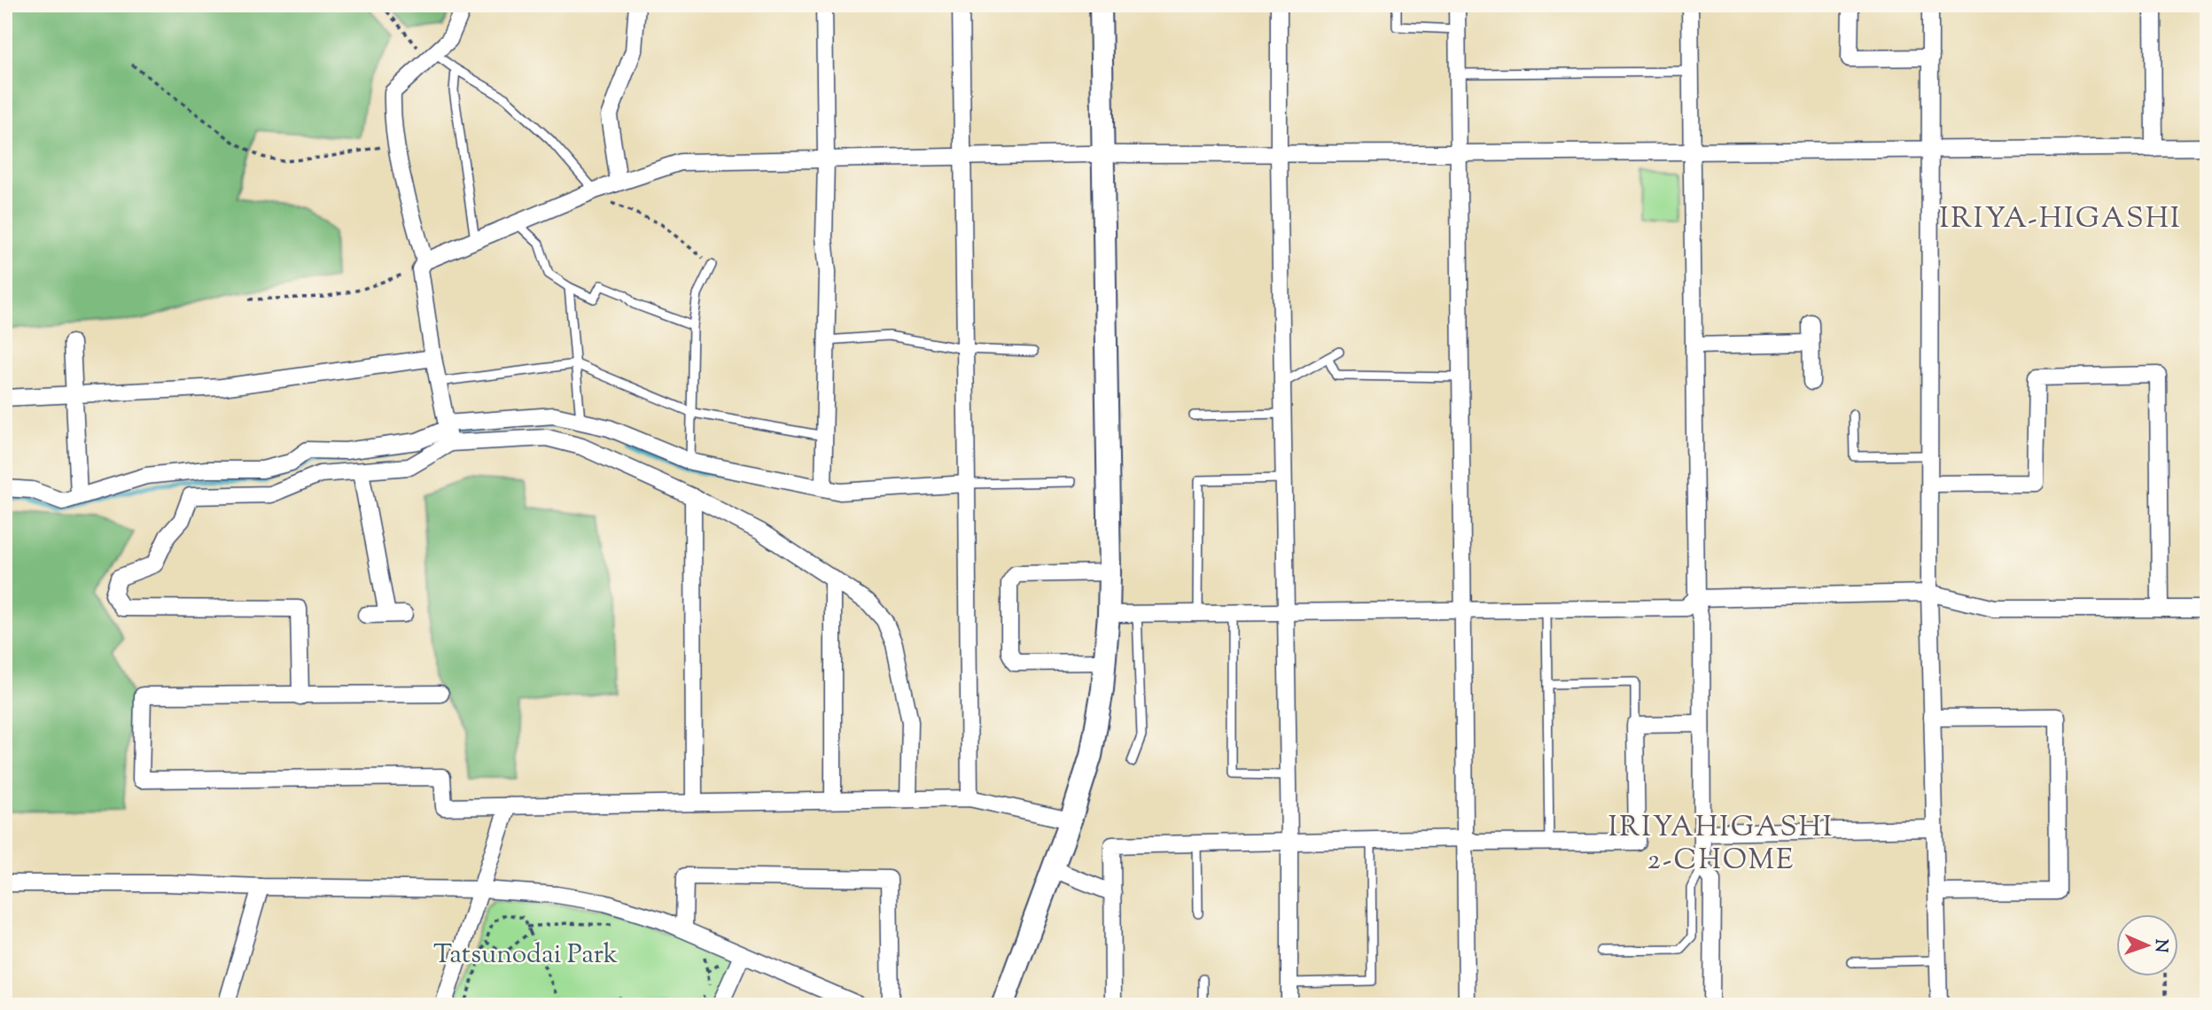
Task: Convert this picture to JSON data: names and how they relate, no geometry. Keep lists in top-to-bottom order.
{
  "districts": ["IRIYA-HIGASHI", "IRIYAHIGASHI 2-CHOME"],
  "parks": ["Tatsunodai Park"],
  "north": "right"
}
